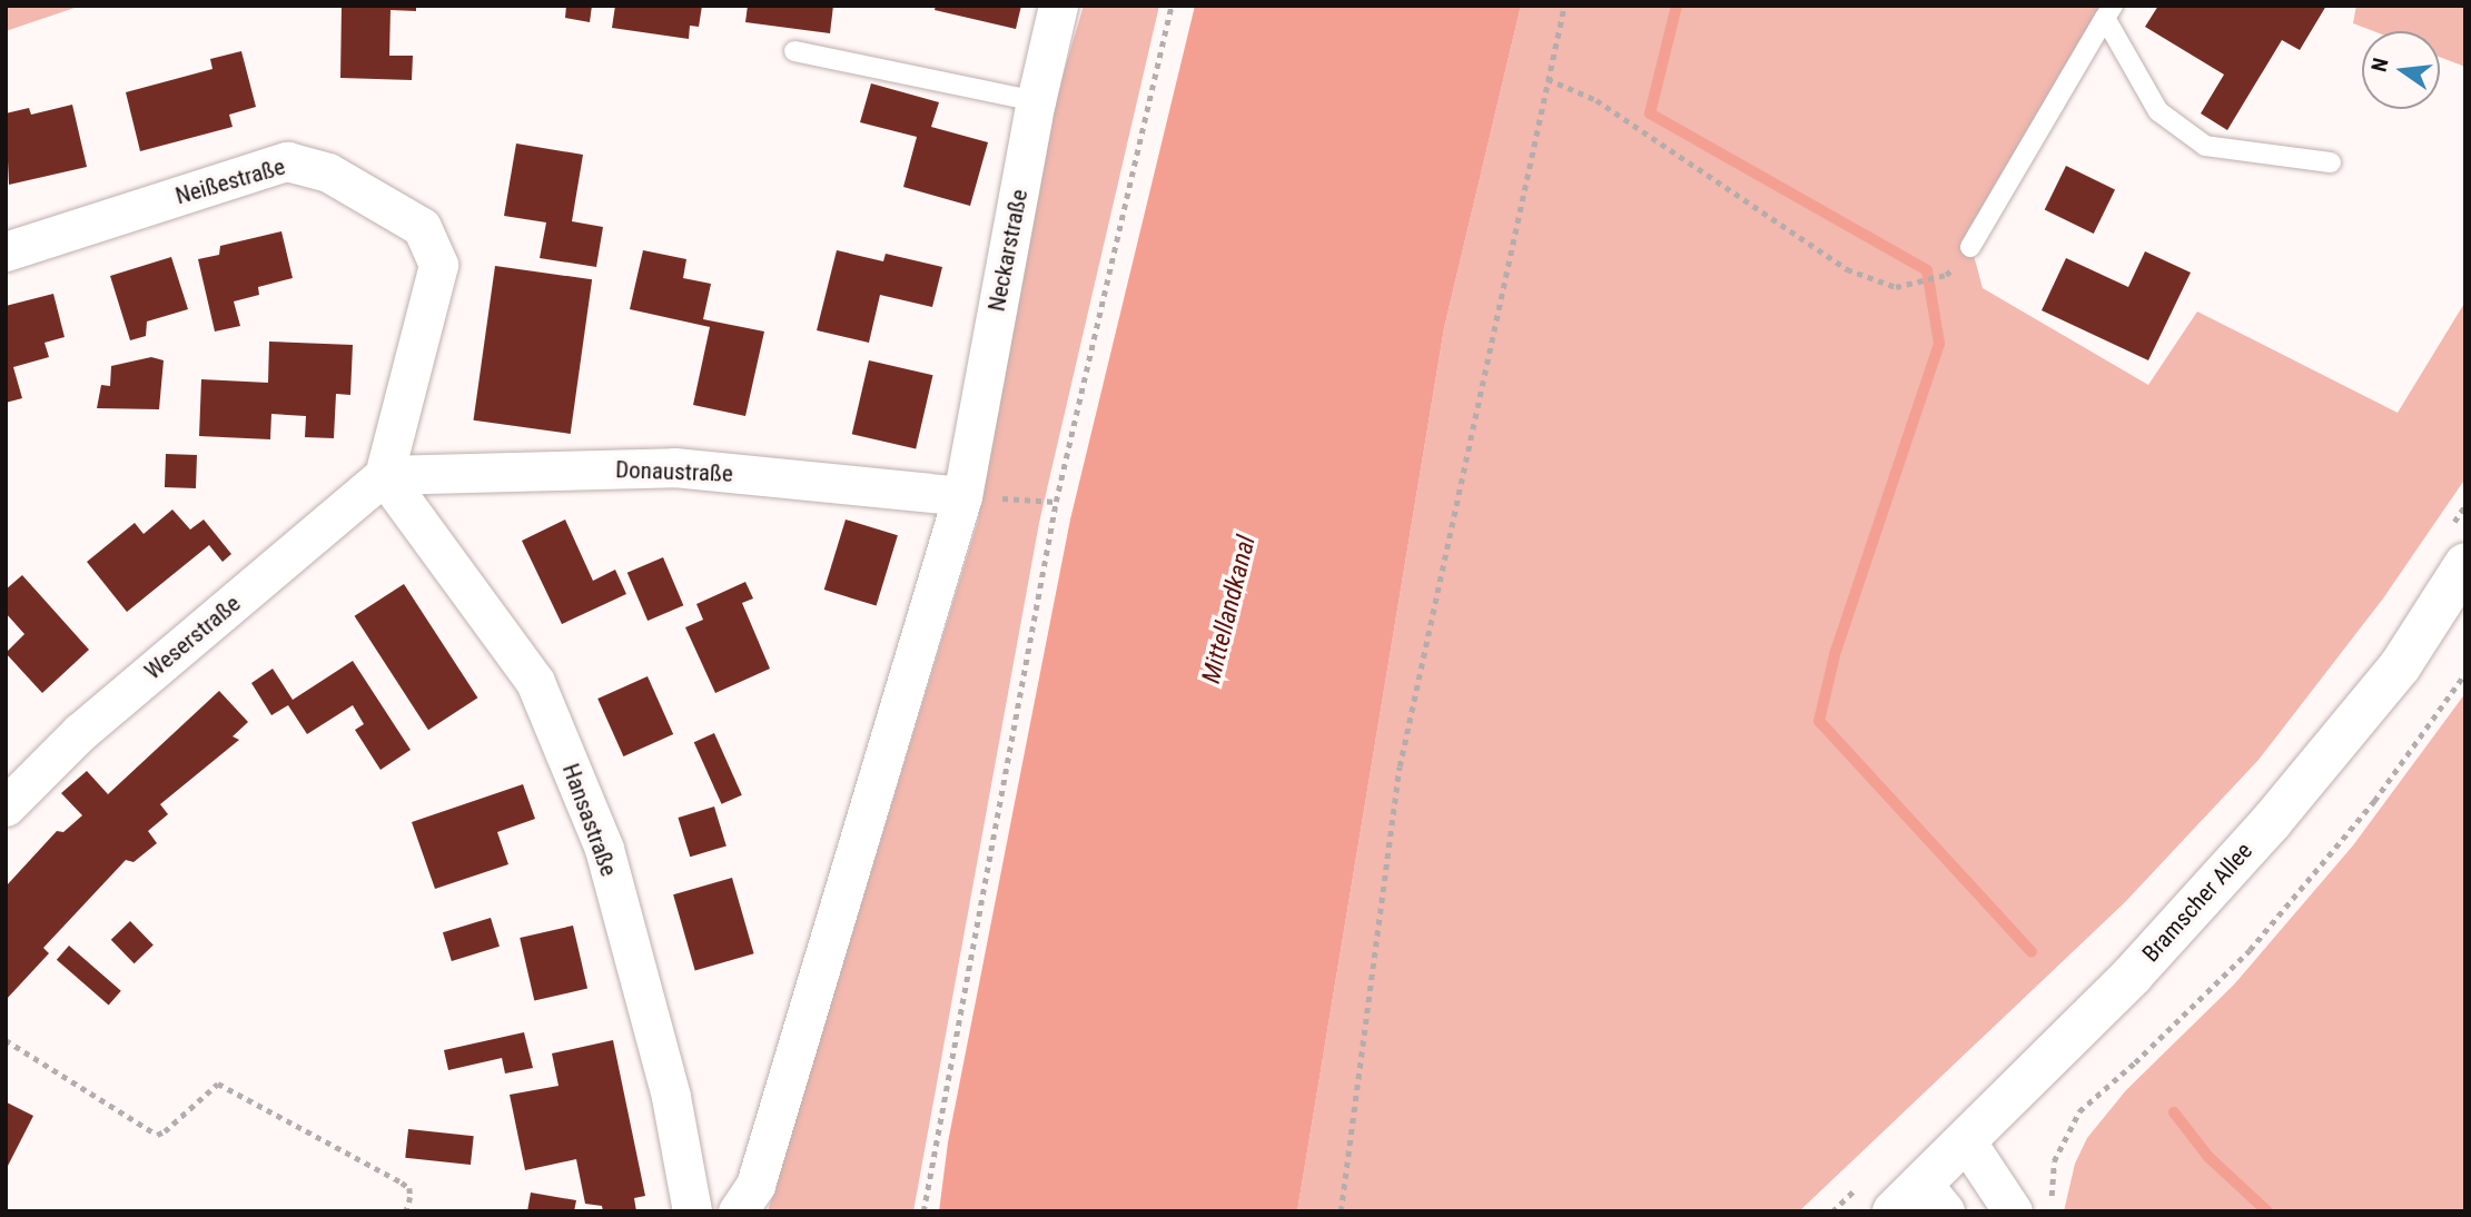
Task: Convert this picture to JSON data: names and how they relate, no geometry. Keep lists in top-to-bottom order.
{
  "streets": {
    "main road": ["Bramscher Allee"],
    "street": [
      "Neißestraße",
      "Neckarstraße",
      "Donaustraße",
      "Weserstraße",
      "Hansastraße"
    ]
  },
  "crossings": [
    ["Neißestraße", "Donaustraße"],
    ["Neißestraße", "Weserstraße"],
    ["Neißestraße", "Hansastraße"],
    ["Neckarstraße", "Donaustraße"],
    ["Donaustraße", "Weserstraße"],
    ["Donaustraße", "Hansastraße"],
    ["Weserstraße", "Hansastraße"]
  ],
  "water": ["Mittellandkanal"],
  "north": "left"
}
